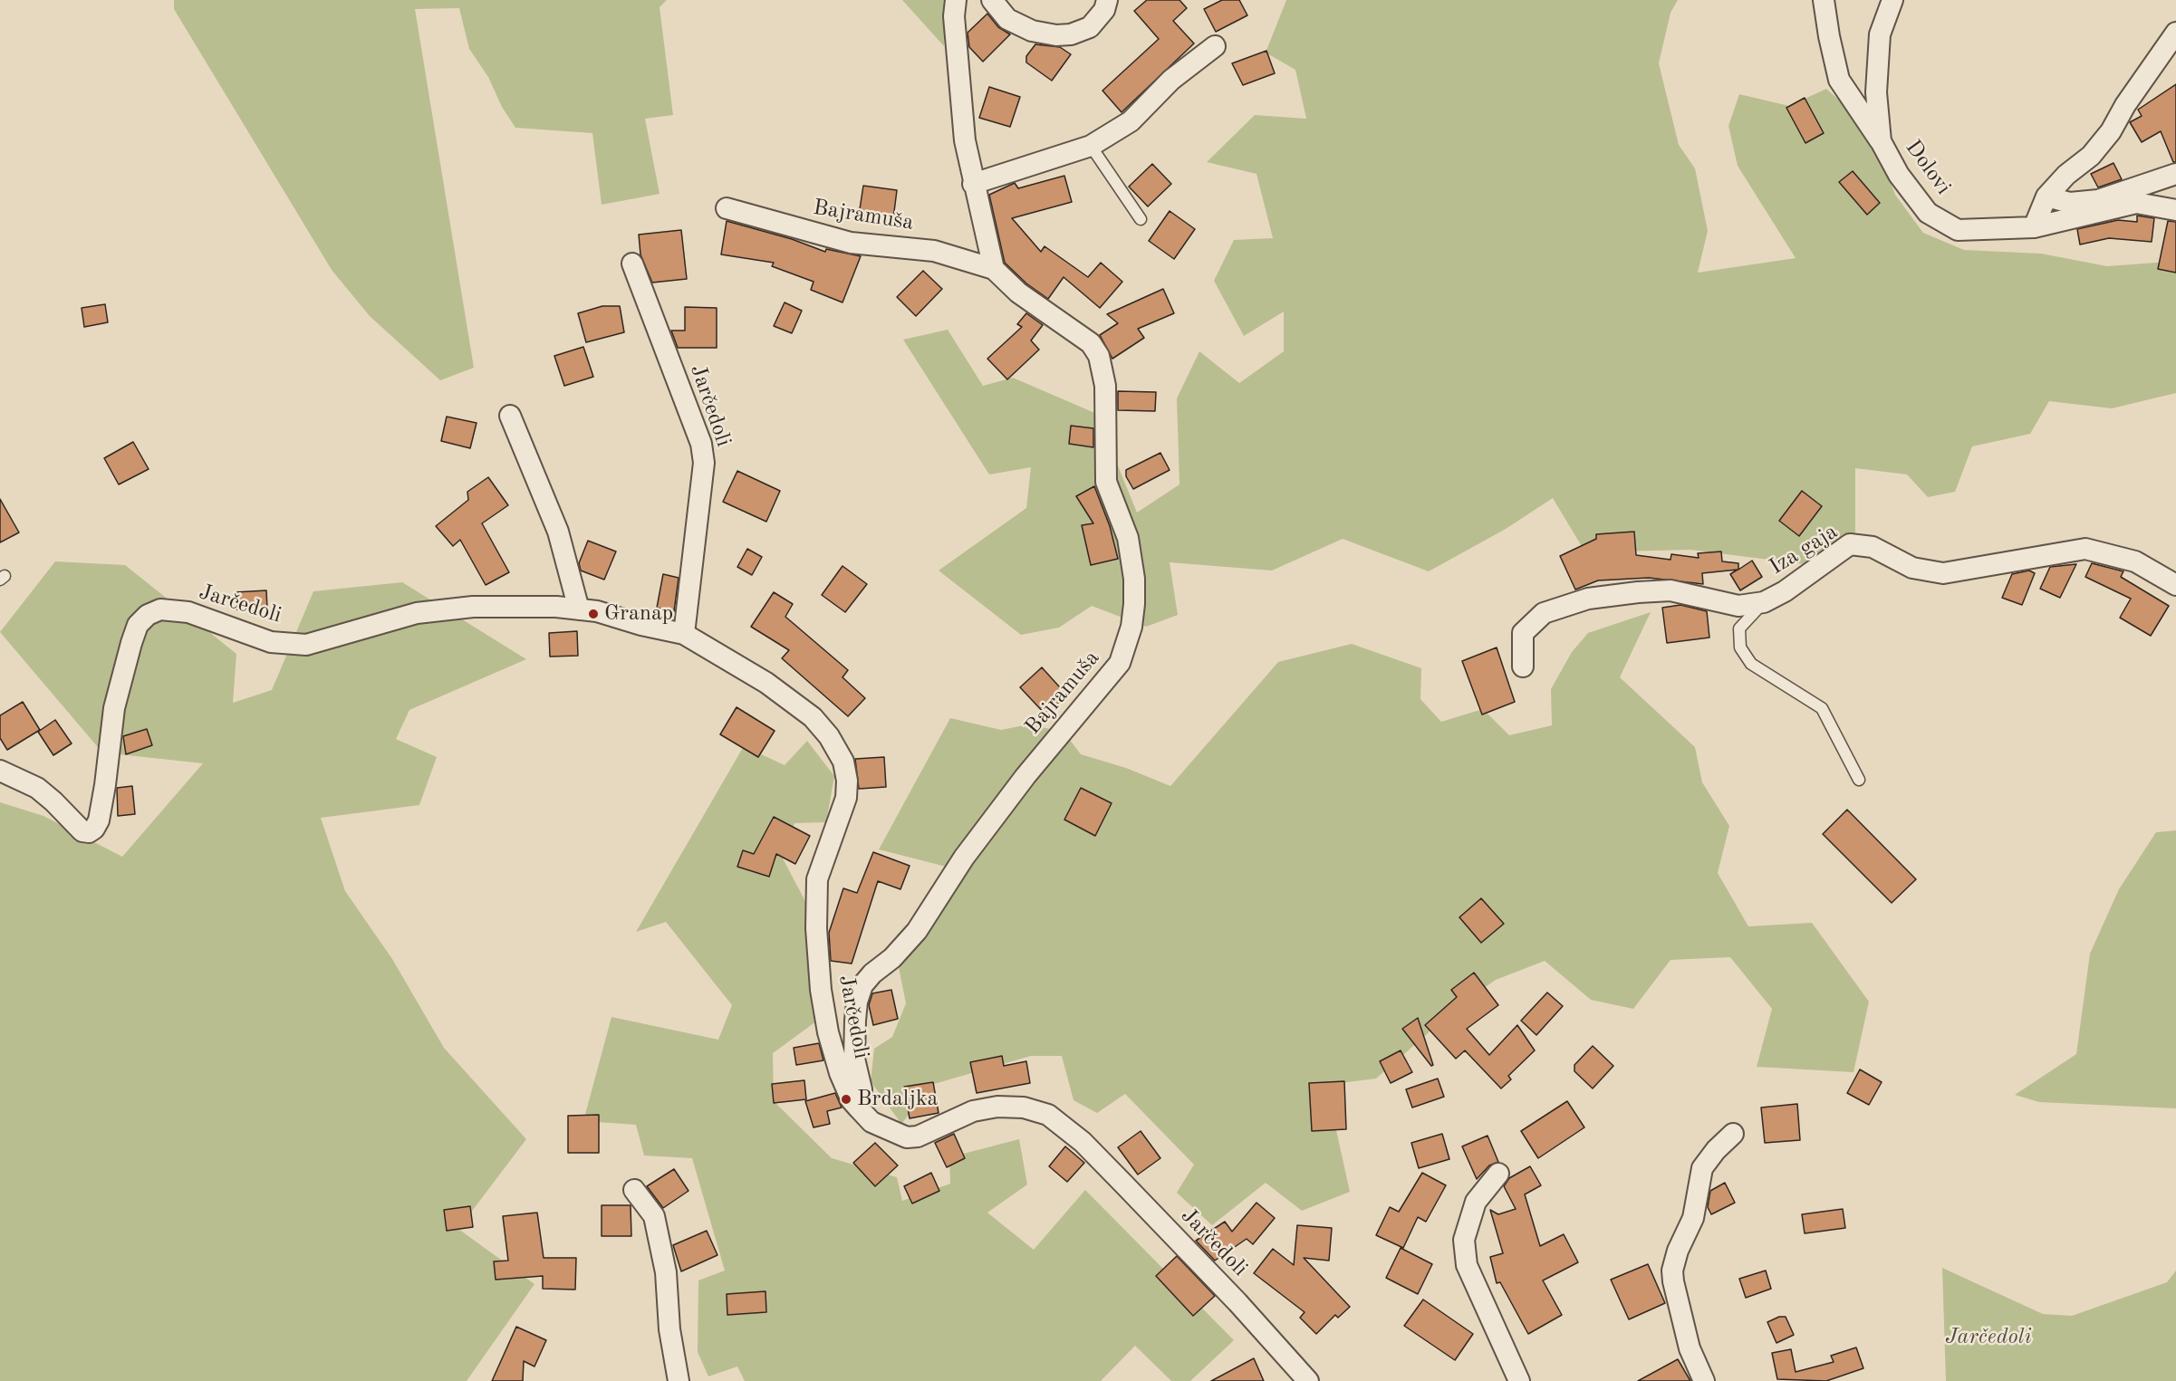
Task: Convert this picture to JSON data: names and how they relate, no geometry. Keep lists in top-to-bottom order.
{
  "streets": {
    "street": [
      "Dolovi",
      "Bajramuša",
      "Jarčedoli",
      "Iza gaja"
    ]
  },
  "crossings": [
    ["Bajramuša", "Jarčedoli"]
  ],
  "parks": ["Jarčedoli"],
  "places": ["Granap", "Brdaljka"]
}
